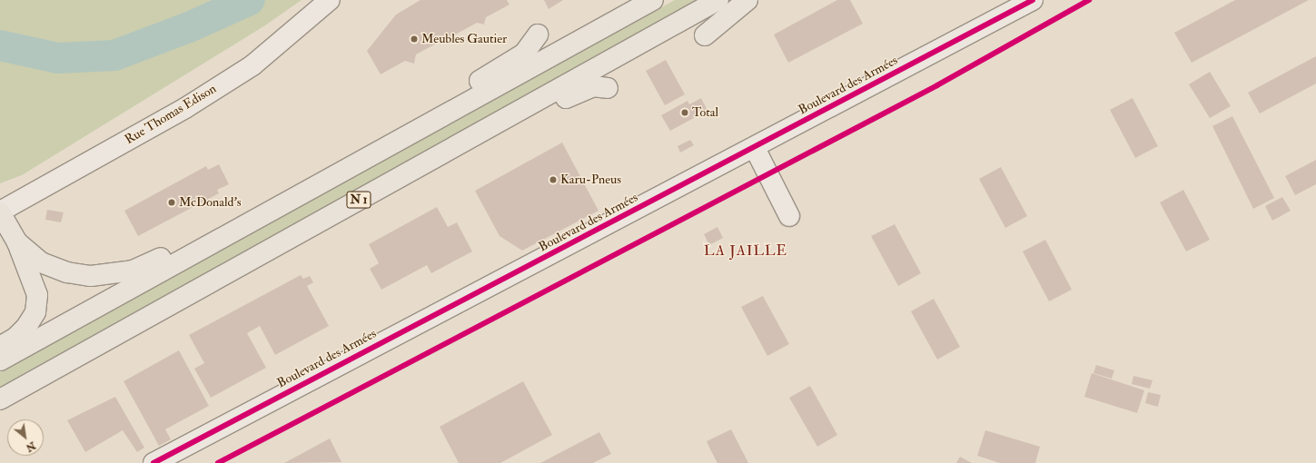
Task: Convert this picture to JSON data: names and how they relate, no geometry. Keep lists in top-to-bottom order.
{
  "streets": {
    "highway": ["N 1"],
    "street": ["Boulevard des Armées", "Rue Thomas Edison"]
  },
  "districts": ["LA JAILLE"],
  "places": [
    "Meubles Gautier",
    "Total",
    "Karu-Pneus",
    "McDonald's"
  ],
  "north": "bottom right"
}
